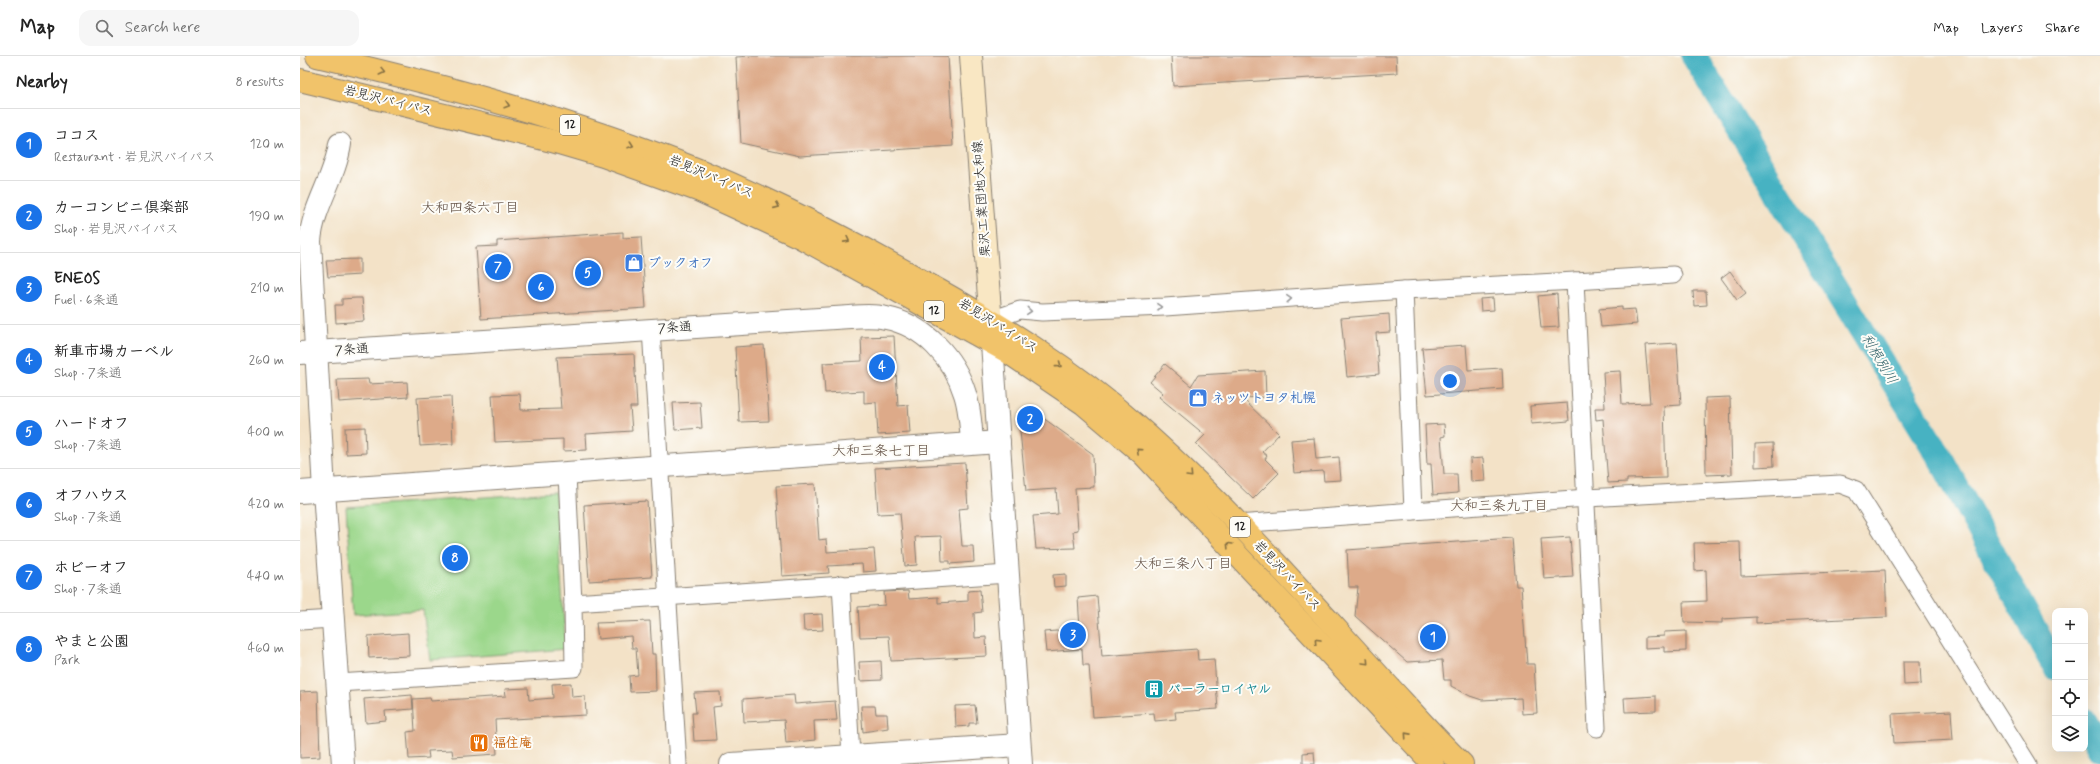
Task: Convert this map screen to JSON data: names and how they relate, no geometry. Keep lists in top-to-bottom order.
{
  "streets": {
    "highway": ["岩見沢バイパス", "12"],
    "main road": ["栗沢工業団地大和線"],
    "street": ["7条通"]
  },
  "crossings": [
    ["岩見沢バイパス", "栗沢工業団地大和線"]
  ],
  "districts": [
    "大和四条六丁目",
    "大和三条七丁目",
    "大和三条九丁目",
    "大和三条八丁目"
  ],
  "water": ["利根別川"],
  "places": {
    "shop": ["ブックオフ", "ネッツトヨタ札幌"],
    "building": ["パーラーロイヤル"],
    "restaurant": ["福住庵"]
  },
  "page": {
    "header": "Map",
    "search": "Search here",
    "nav": ["Map", "Layers", "Share"],
    "heading": ["Nearby", "8 results"],
    "list": [
      {
        "mark": "1",
        "name": "ココス",
        "note": "Restaurant · 岩見沢バイパス",
        "value": "120 m"
      },
      {
        "mark": "2",
        "name": "カーコンビニ倶楽部",
        "note": "Shop · 岩見沢バイパス",
        "value": "190 m"
      },
      {
        "mark": "3",
        "name": "ENEOS",
        "note": "Fuel · 6条通",
        "value": "210 m"
      },
      {
        "mark": "4",
        "name": "新車市場カーベル",
        "note": "Shop · 7条通",
        "value": "260 m"
      },
      {
        "mark": "5",
        "name": "ハードオフ",
        "note": "Shop · 7条通",
        "value": "400 m"
      },
      {
        "mark": "6",
        "name": "オフハウス",
        "note": "Shop · 7条通",
        "value": "420 m"
      },
      {
        "mark": "7",
        "name": "ホビーオフ",
        "note": "Shop · 7条通",
        "value": "440 m"
      },
      {
        "mark": "8",
        "name": "やまと公園",
        "note": "Park",
        "value": "460 m"
      }
    ],
    "pins": [
      "7",
      "5",
      "6",
      "4",
      "2",
      "8",
      "3",
      "1"
    ],
    "map_buttons": ["+", "−"]
  }
}
